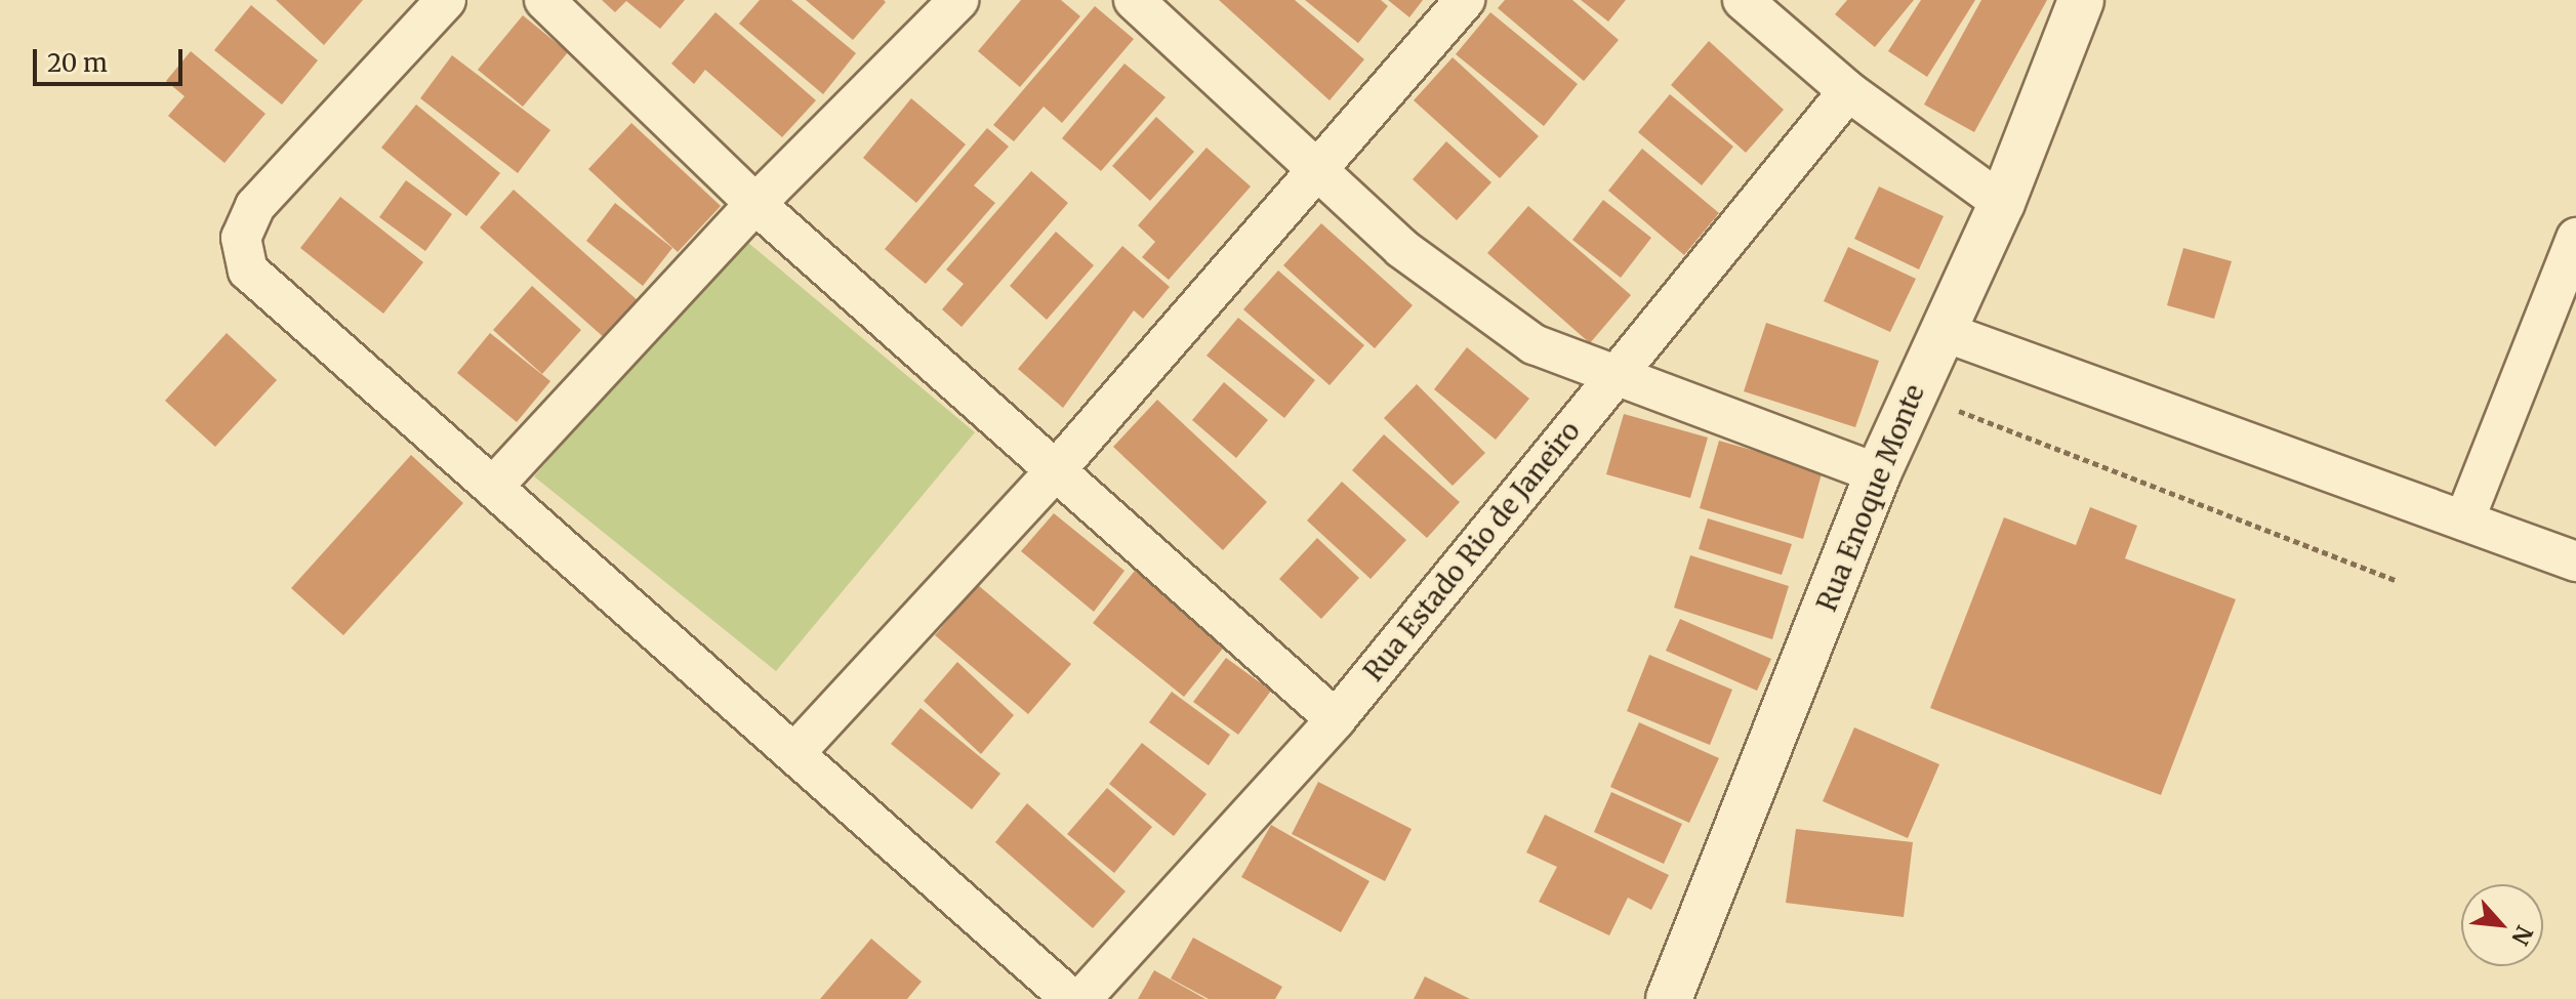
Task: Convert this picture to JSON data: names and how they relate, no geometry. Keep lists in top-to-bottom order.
{
  "streets": {
    "main road": ["Rua Enoque Monte"],
    "street": ["Rua Estado Rio de Janeiro"]
  },
  "scale_bar": "20 m",
  "north": "bottom right"
}
